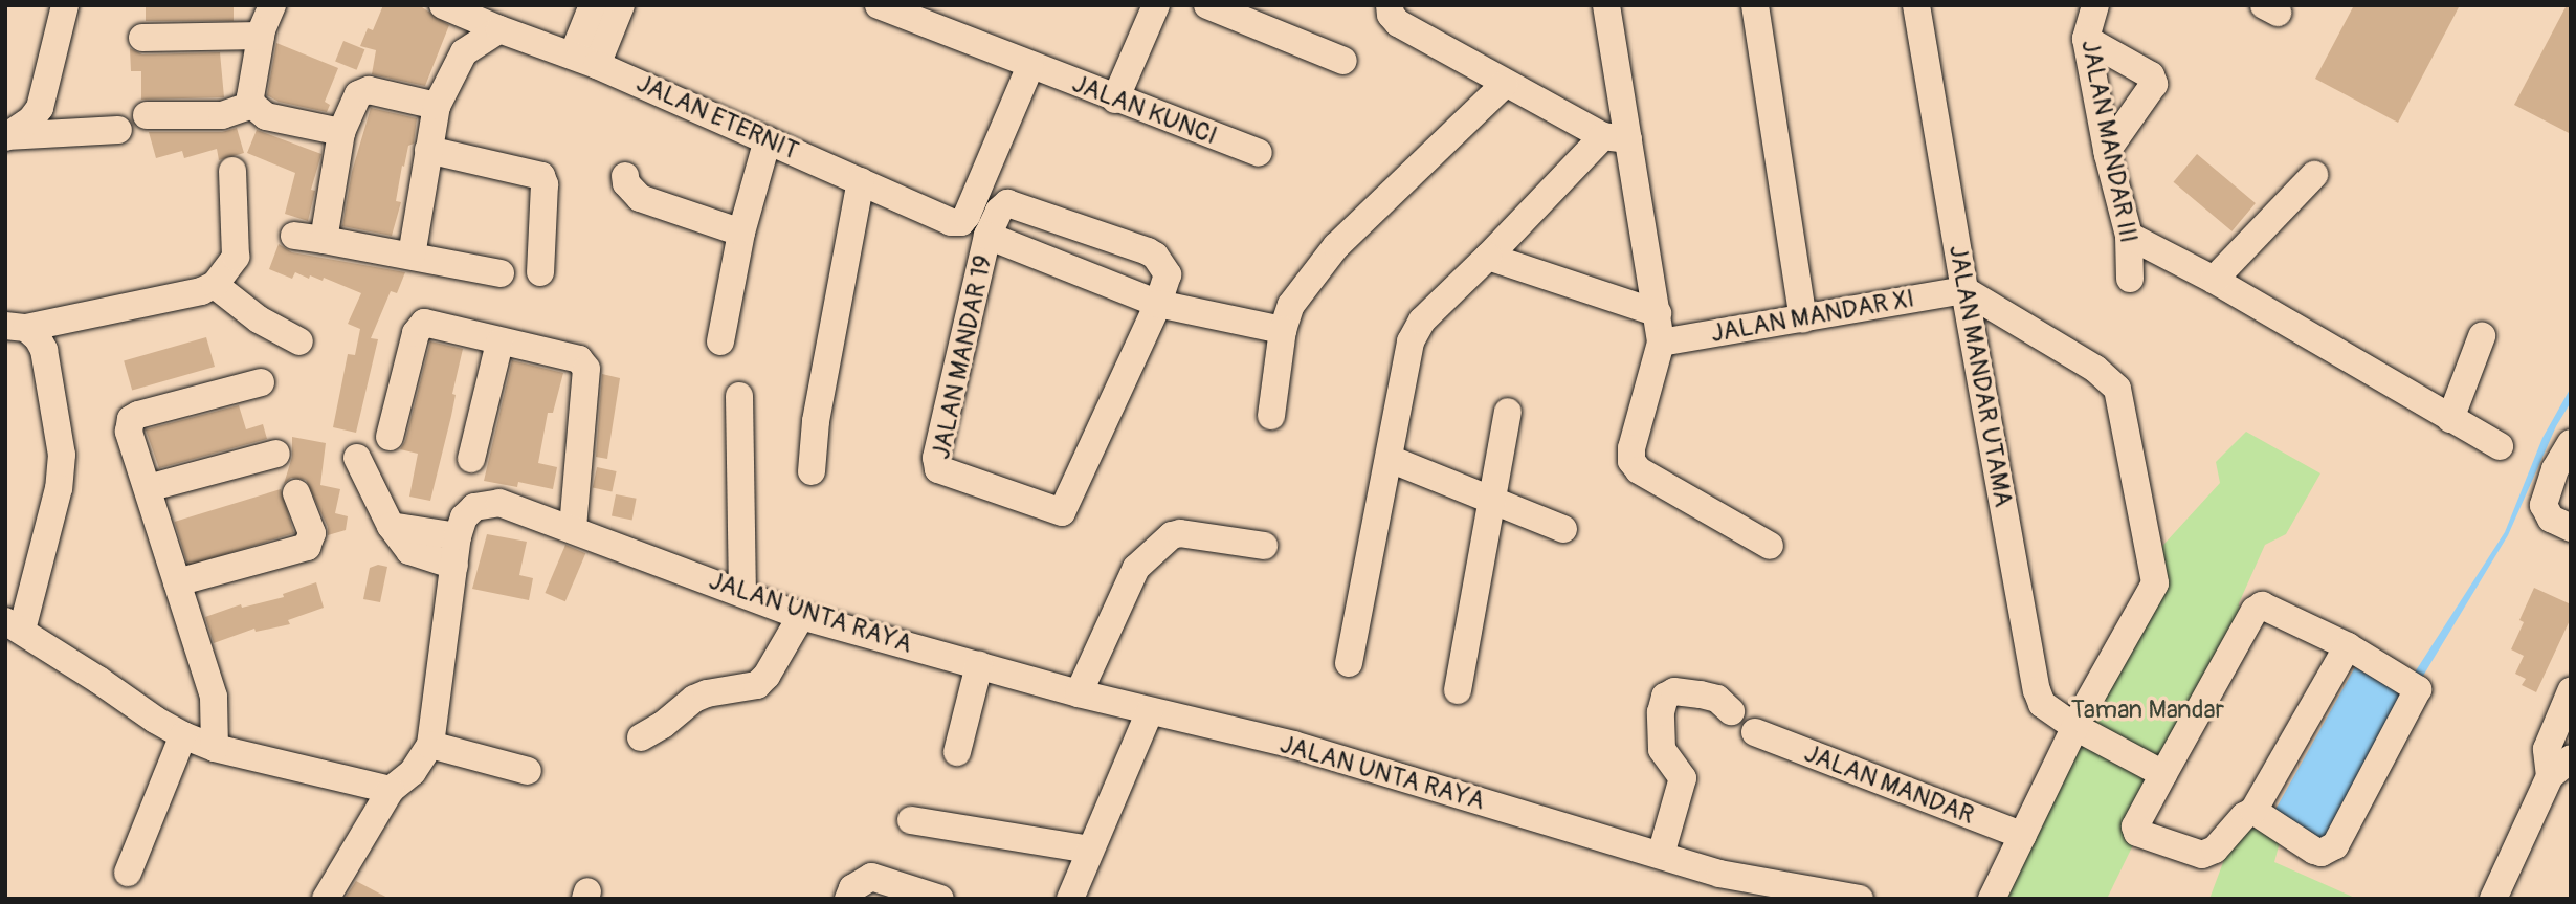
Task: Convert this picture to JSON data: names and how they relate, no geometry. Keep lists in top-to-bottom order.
{
  "streets": {
    "street": [
      "JALAN KUNCI",
      "JALAN ETERNIT",
      "JALAN MANDAR III",
      "JALAN MANDAR XI",
      "JALAN MANDAR 19",
      "JALAN MANDAR UTAMA",
      "JALAN UNTA RAYA",
      "JALAN MANDAR"
    ]
  },
  "crossings": [
    ["JALAN KUNCI", "JALAN ETERNIT"],
    ["JALAN MANDAR XI", "JALAN MANDAR UTAMA"]
  ],
  "parks": ["Taman Mandar"]
}
